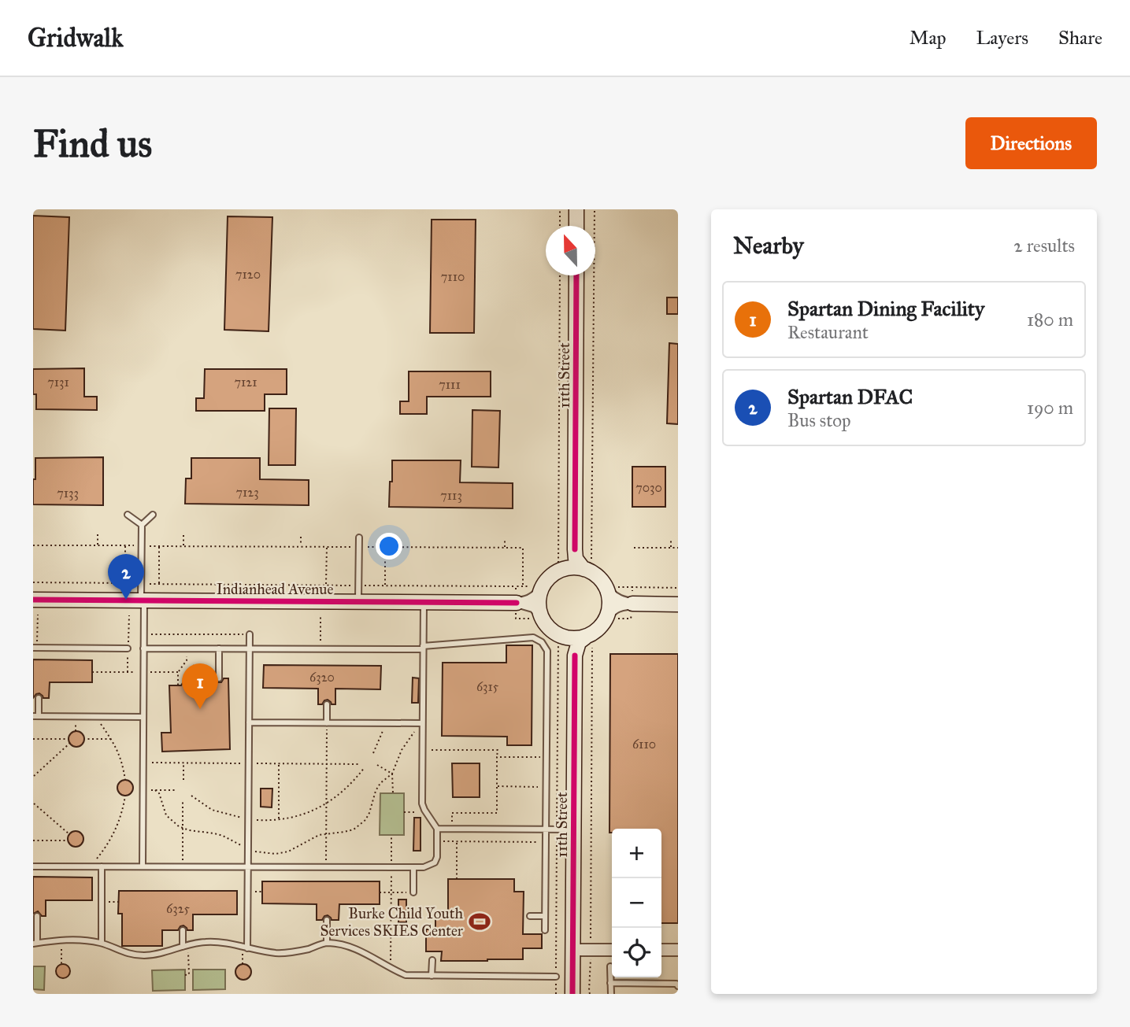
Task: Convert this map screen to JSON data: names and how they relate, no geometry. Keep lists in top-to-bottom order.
{
  "streets": {
    "main road": ["11th Street", "Indianhead Avenue"]
  },
  "places": {
    "sports": ["Burke Child Youth Services SKIES Center"]
  },
  "house_numbers": [
    "7120",
    "7110",
    "7131",
    "7121",
    "7111",
    "7030",
    "7123",
    "7133",
    "7113",
    "6320",
    "6315",
    "6110",
    "6325"
  ],
  "north": "top",
  "page": {
    "header": "Gridwalk",
    "nav": ["Map", "Layers", "Share"],
    "buttons": "Directions",
    "title": "Find us",
    "heading": ["Nearby", "2 results"],
    "list": [
      {
        "mark": "1",
        "name": "Spartan Dining Facility",
        "note": "Restaurant",
        "value": "180 m"
      },
      {
        "mark": "2",
        "name": "Spartan DFAC",
        "note": "Bus stop",
        "value": "190 m"
      }
    ],
    "pins": ["2", "1"],
    "map_buttons": ["+", "−"]
  }
}
